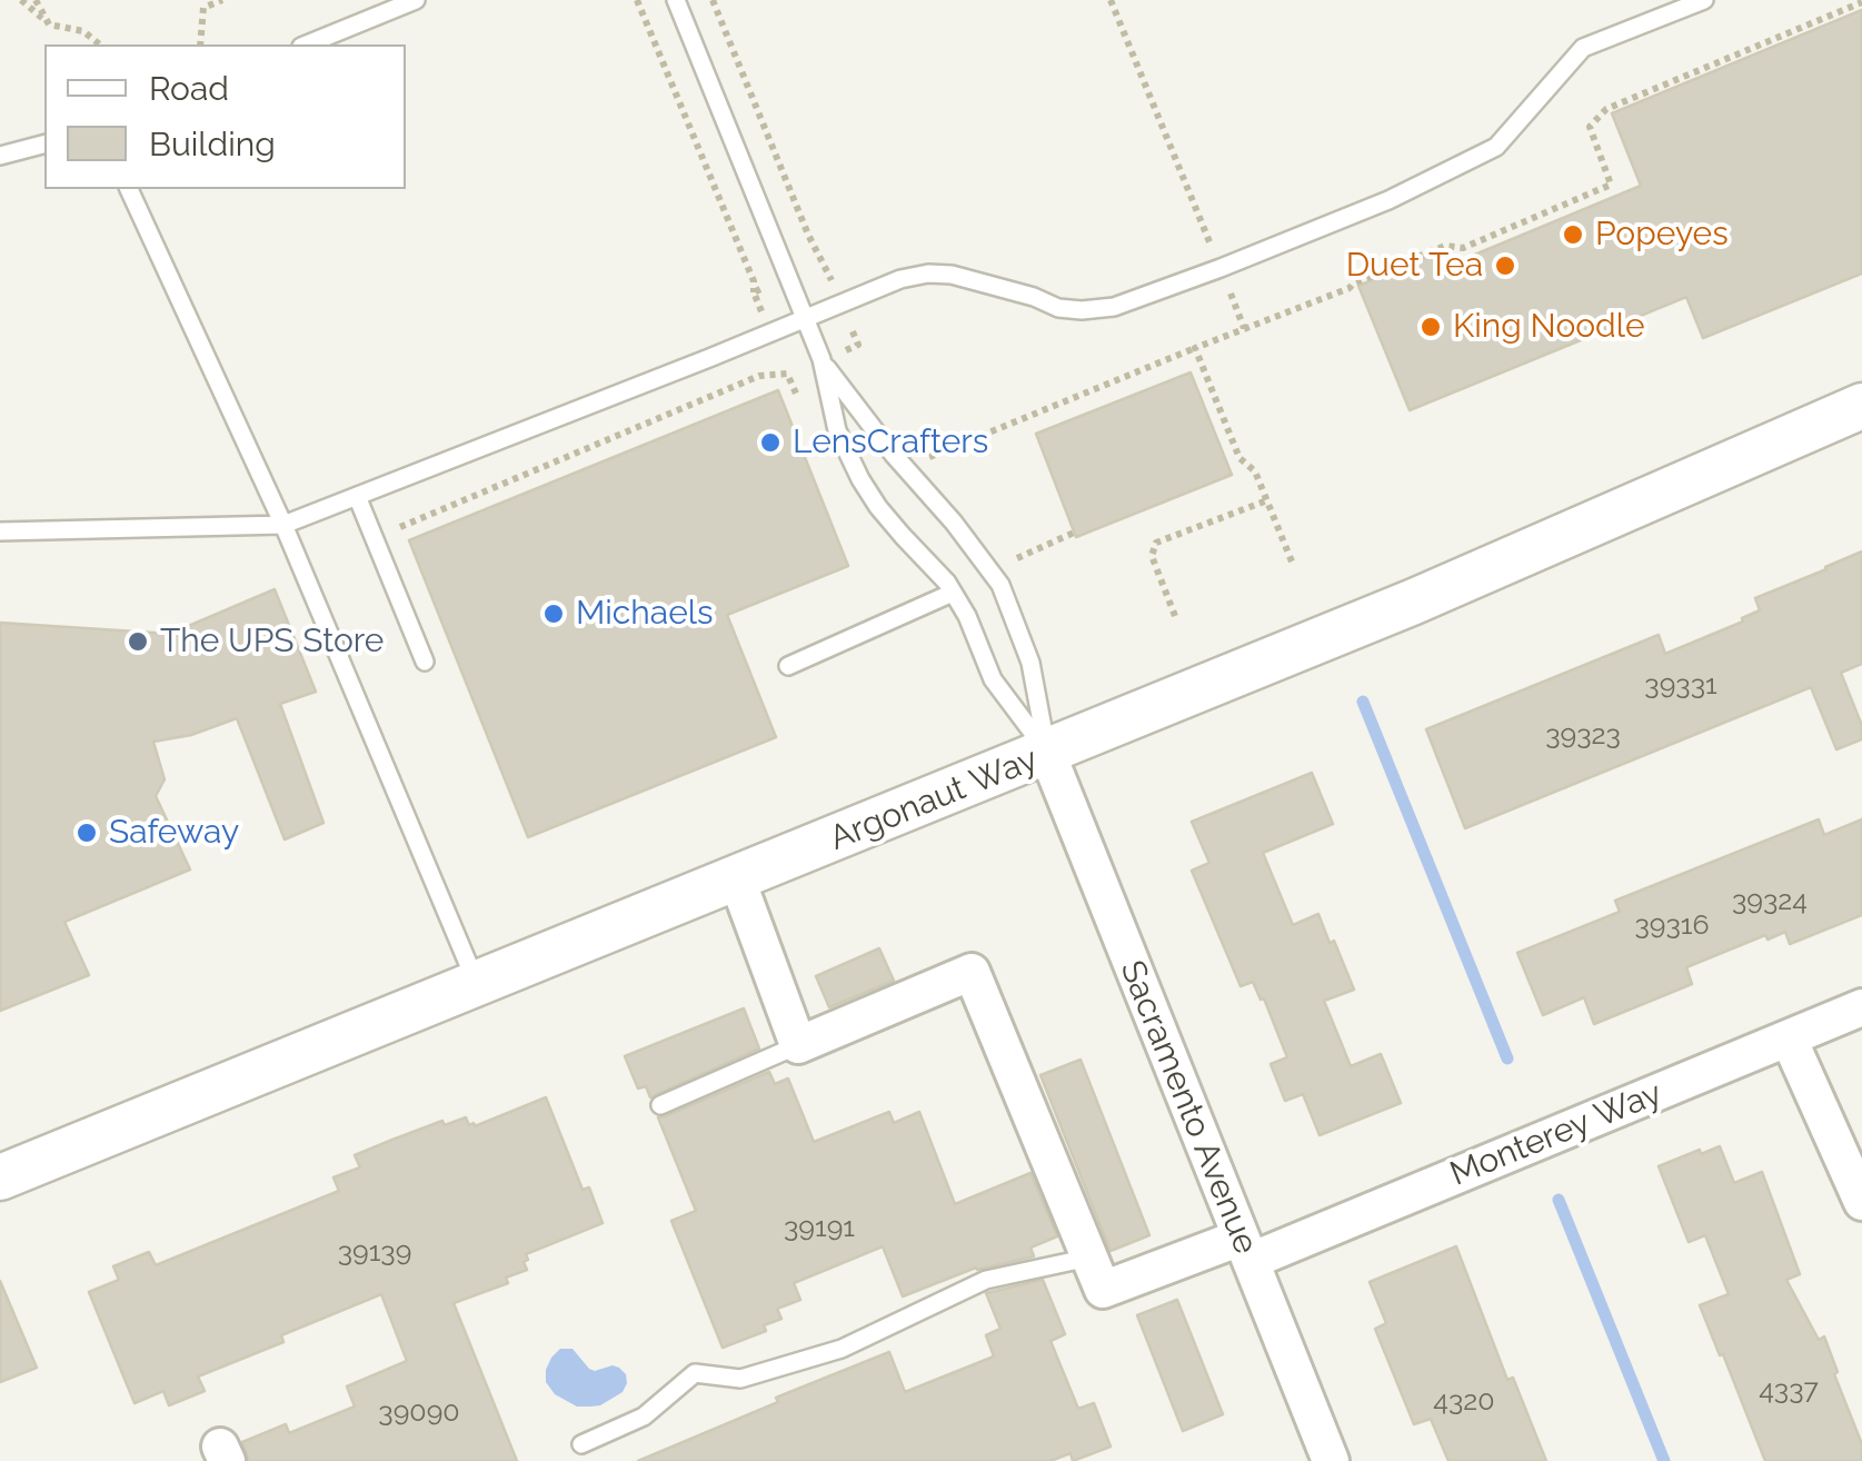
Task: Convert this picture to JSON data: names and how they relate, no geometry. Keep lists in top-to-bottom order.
{
  "streets": {
    "street": ["Argonaut Way", "Sacramento Avenue", "Monterey Way"]
  },
  "crossings": [
    ["Argonaut Way", "Sacramento Avenue"],
    ["Sacramento Avenue", "Monterey Way"]
  ],
  "places": [
    "Popeyes",
    "Duet Tea",
    "King Noodle",
    "LensCrafters",
    "Michaels",
    "The UPS Store",
    "Safeway"
  ],
  "house_numbers": [
    "39331",
    "39323",
    "39324",
    "39316",
    "39191",
    "39139",
    "4337",
    "4320",
    "39090"
  ],
  "legend": ["Road", "Building"]
}
